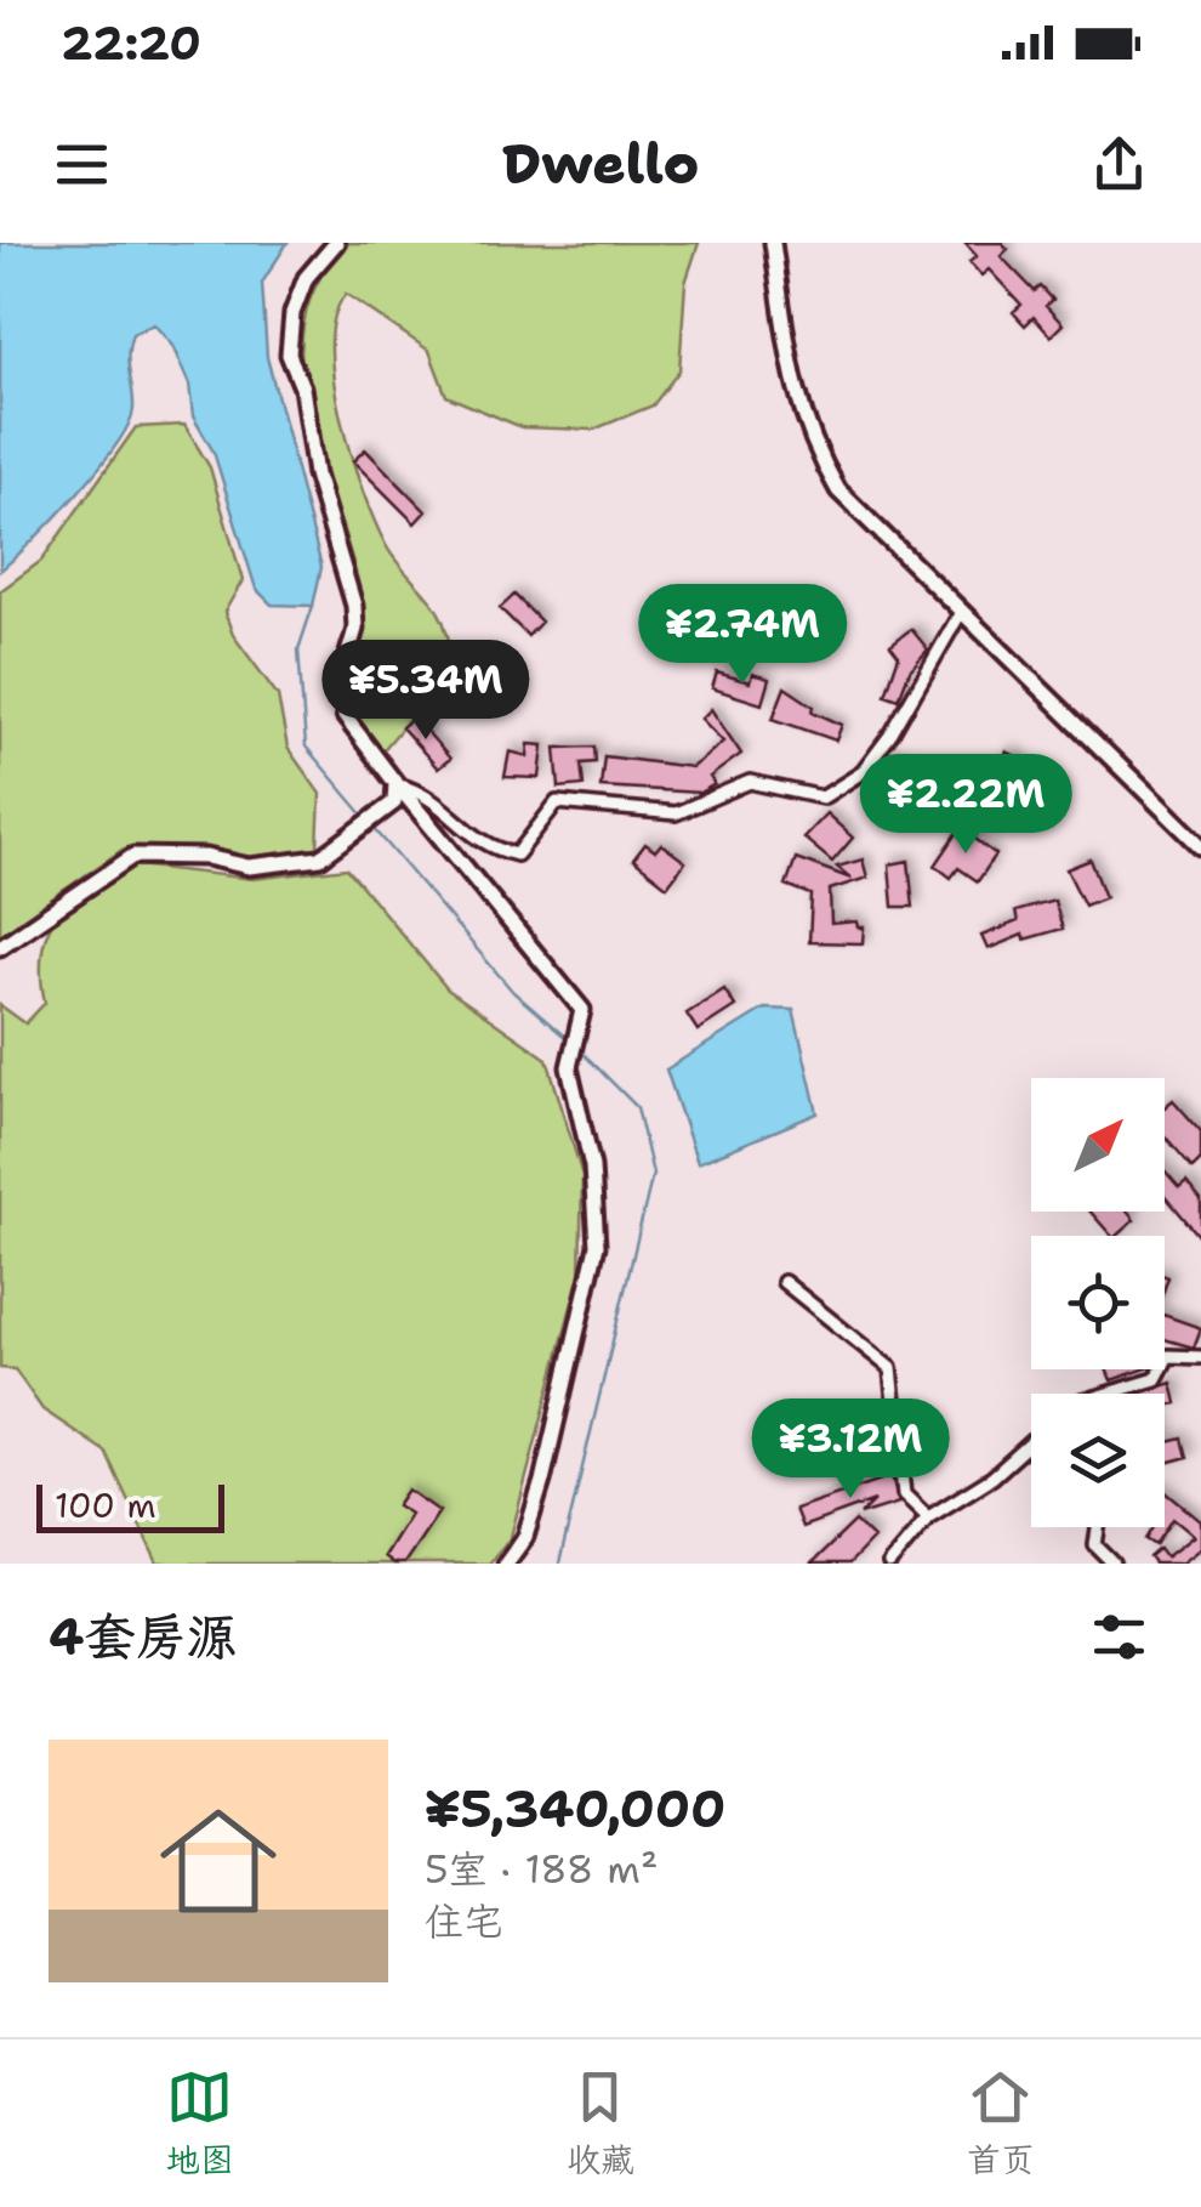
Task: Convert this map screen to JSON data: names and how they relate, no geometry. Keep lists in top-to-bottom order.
{
  "scale_bar": "100 m",
  "north": "top right",
  "page": {
    "status": "22:20",
    "header": "Dwello",
    "price": [
      "¥2.74M",
      "¥5.34M",
      "¥2.22M",
      "¥3.12M"
    ],
    "scale": "100 m",
    "heading": "4套房源",
    "list": [
      {
        "name": "¥5,340,000",
        "note": "5室 · 188 m² · 住宅"
      }
    ],
    "tabs": ["地图", "收藏", "首页"]
  }
}
